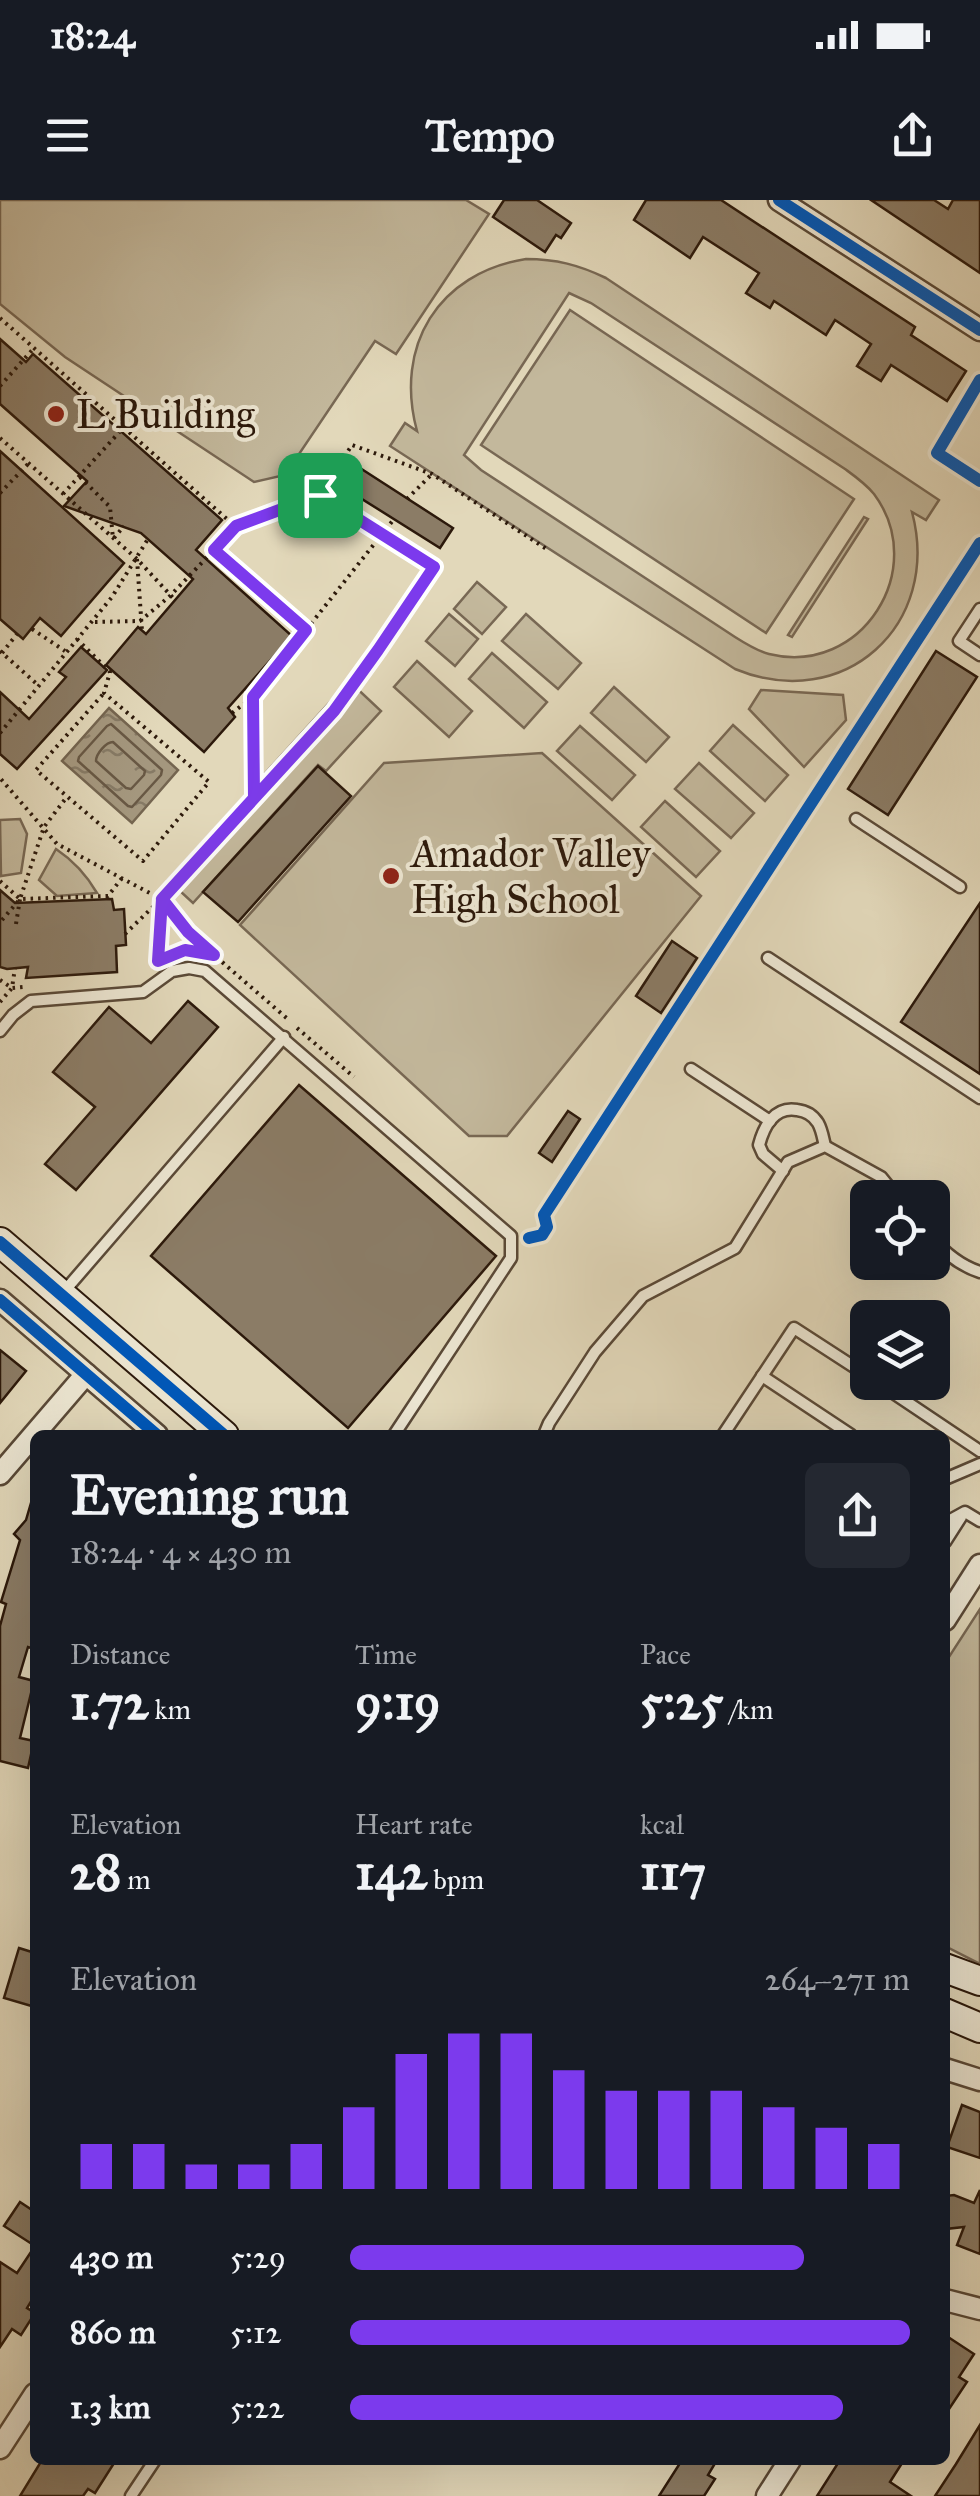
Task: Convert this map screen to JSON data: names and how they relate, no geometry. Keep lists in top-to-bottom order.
{
  "places": ["L Building", "Amador Valley High School"],
  "page": {
    "status": "18:24",
    "header": "Tempo",
    "heading": ["Evening run", "18:24 · 4 × 430 m"],
    "stats": [
      ["Distance", "1.72 km"],
      ["Time", "9:19"],
      ["Pace", "5:25 /km"],
      ["Elevation", "28 m"],
      ["Heart rate", "142 bpm"],
      ["kcal", "117"]
    ],
    "chart": ["Elevation", "264–271 m"],
    "list": [
      {
        "name": "430 m",
        "note": "5:29"
      },
      {
        "name": "860 m",
        "note": "5:12"
      },
      {
        "name": "1.3 km",
        "note": "5:22"
      }
    ]
  }
}
